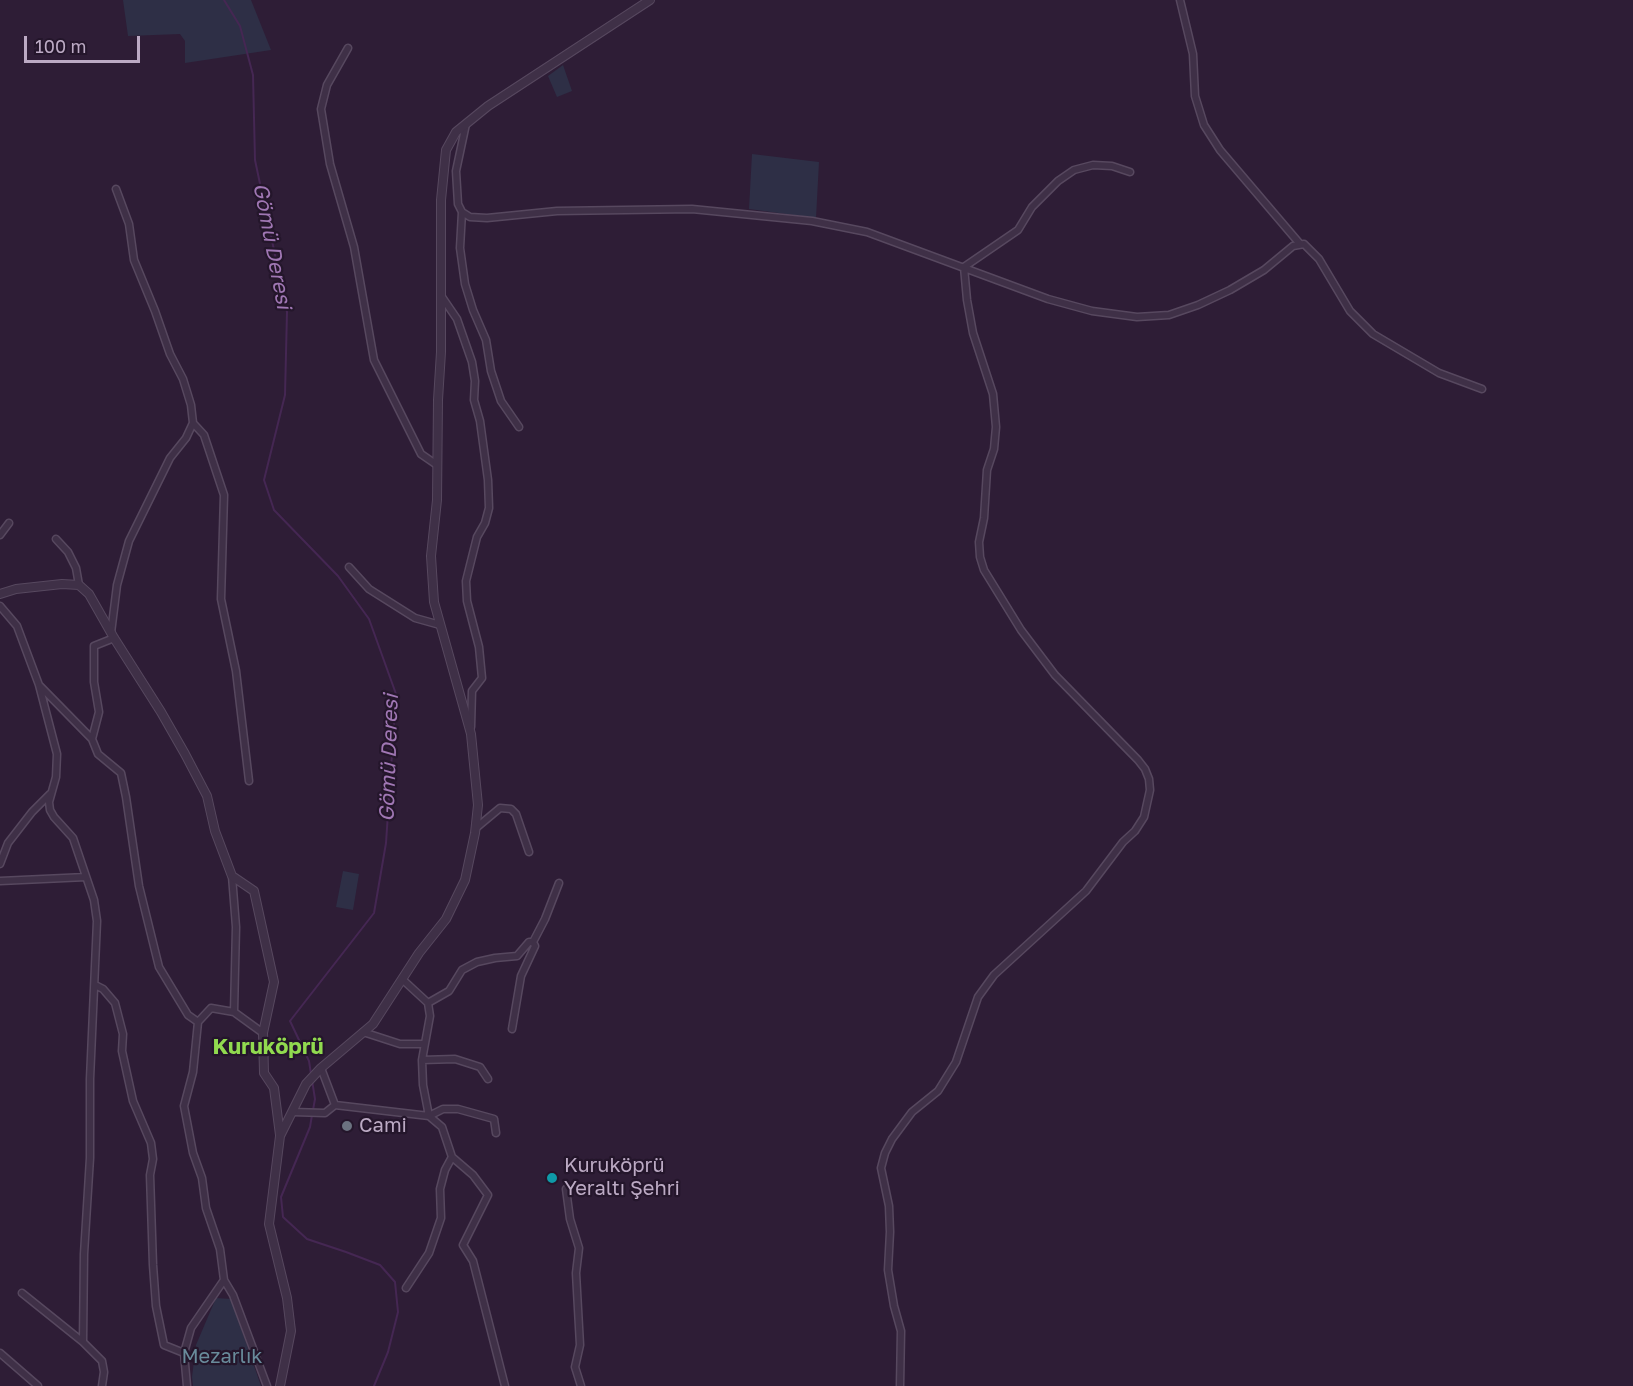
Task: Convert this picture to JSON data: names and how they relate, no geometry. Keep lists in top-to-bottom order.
{
  "districts": ["Kuruköprü"],
  "water": ["Gömü Deresi"],
  "parks": ["Mezarlık"],
  "places": ["Cami", "Kuruköprü Yeraltı Şehri"],
  "scale_bar": "100 m"
}
